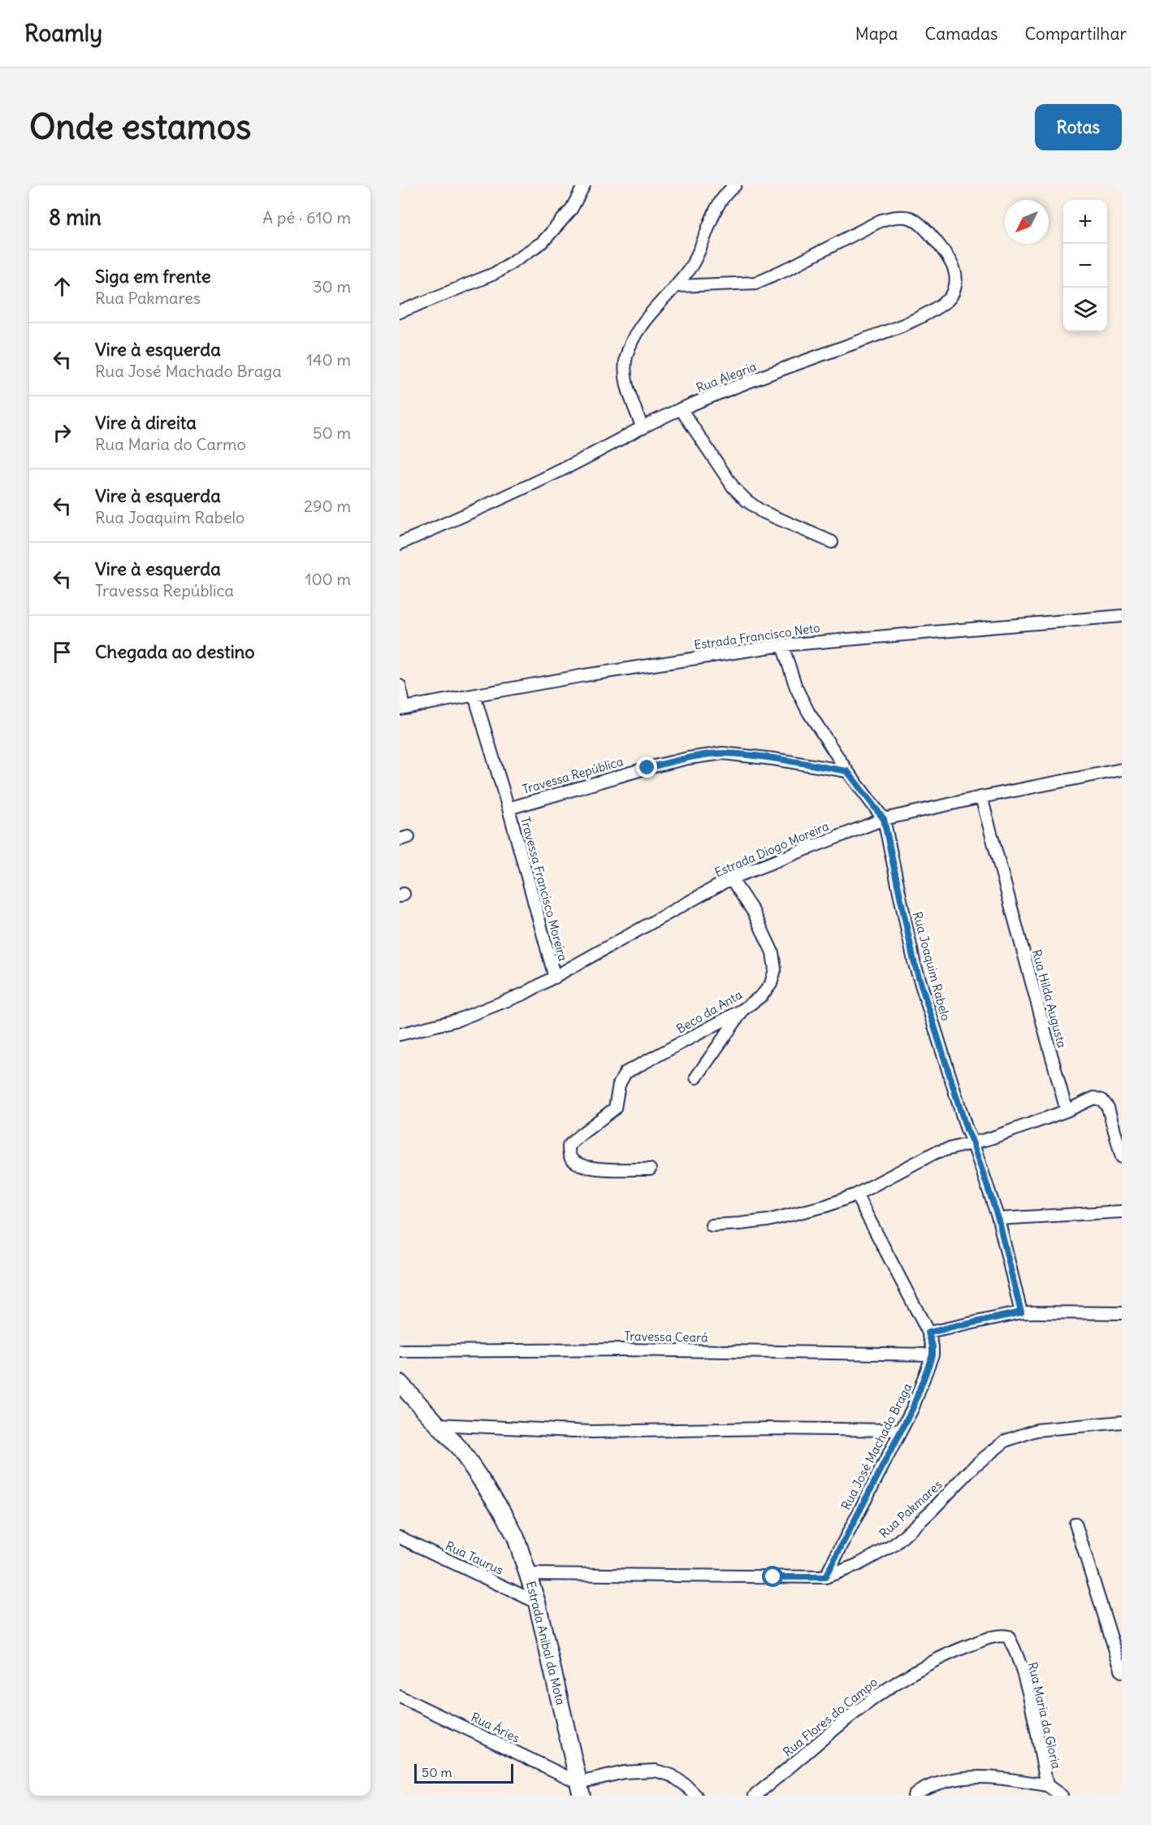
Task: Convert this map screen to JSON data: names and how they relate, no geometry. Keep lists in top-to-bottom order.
{
  "streets": {
    "street": [
      "Rua Alegria",
      "Estrada Francisco Neto",
      "Travessa República",
      "Estrada Diogo Moreira",
      "Travessa Francisco Moreira",
      "Rua Joaquim Rabelo",
      "Rua Hilda Augusta",
      "Beco da Anta",
      "Travessa Ceará",
      "Rua José Machado Braga",
      "Rua Pakmares",
      "Rua Taurus",
      "Estrada Anibal da Mota",
      "Rua Maria da Gloria",
      "Rua Flores do Campo",
      "Rua Áries"
    ]
  },
  "crossings": [
    ["Estrada Francisco Neto", "Travessa Francisco Moreira"],
    ["Estrada Francisco Neto", "Rua Joaquim Rabelo"],
    ["Travessa República", "Travessa Francisco Moreira"],
    ["Travessa República", "Rua Joaquim Rabelo"],
    ["Estrada Diogo Moreira", "Travessa Francisco Moreira"],
    ["Estrada Diogo Moreira", "Rua Joaquim Rabelo"],
    ["Estrada Diogo Moreira", "Rua Hilda Augusta"],
    ["Estrada Diogo Moreira", "Beco da Anta"],
    ["Travessa Ceará", "Rua José Machado Braga"],
    ["Rua José Machado Braga", "Rua Pakmares"],
    ["Rua Pakmares", "Estrada Anibal da Mota"],
    ["Rua Taurus", "Estrada Anibal da Mota"],
    ["Estrada Anibal da Mota", "Rua Áries"],
    ["Rua Maria da Gloria", "Rua Flores do Campo"]
  ],
  "scale_bar": "50 m",
  "north": "bottom left",
  "page": {
    "header": "Roamly",
    "nav": ["Mapa", "Camadas", "Compartilhar"],
    "buttons": "Rotas",
    "title": "Onde estamos",
    "heading": ["8 min", "A pé · 610 m"],
    "map_buttons": ["+", "−"],
    "list": [
      ["Siga em frente", "Rua Pakmares", "30 m"],
      ["Vire à esquerda", "Rua José Machado Braga", "140 m"],
      ["Vire à direita", "Rua Maria do Carmo", "50 m"],
      ["Vire à esquerda", "Rua Joaquim Rabelo", "290 m"],
      ["Vire à esquerda", "Travessa República", "100 m"],
      "Chegada ao destino"
    ],
    "scale": "50 m"
  }
}
